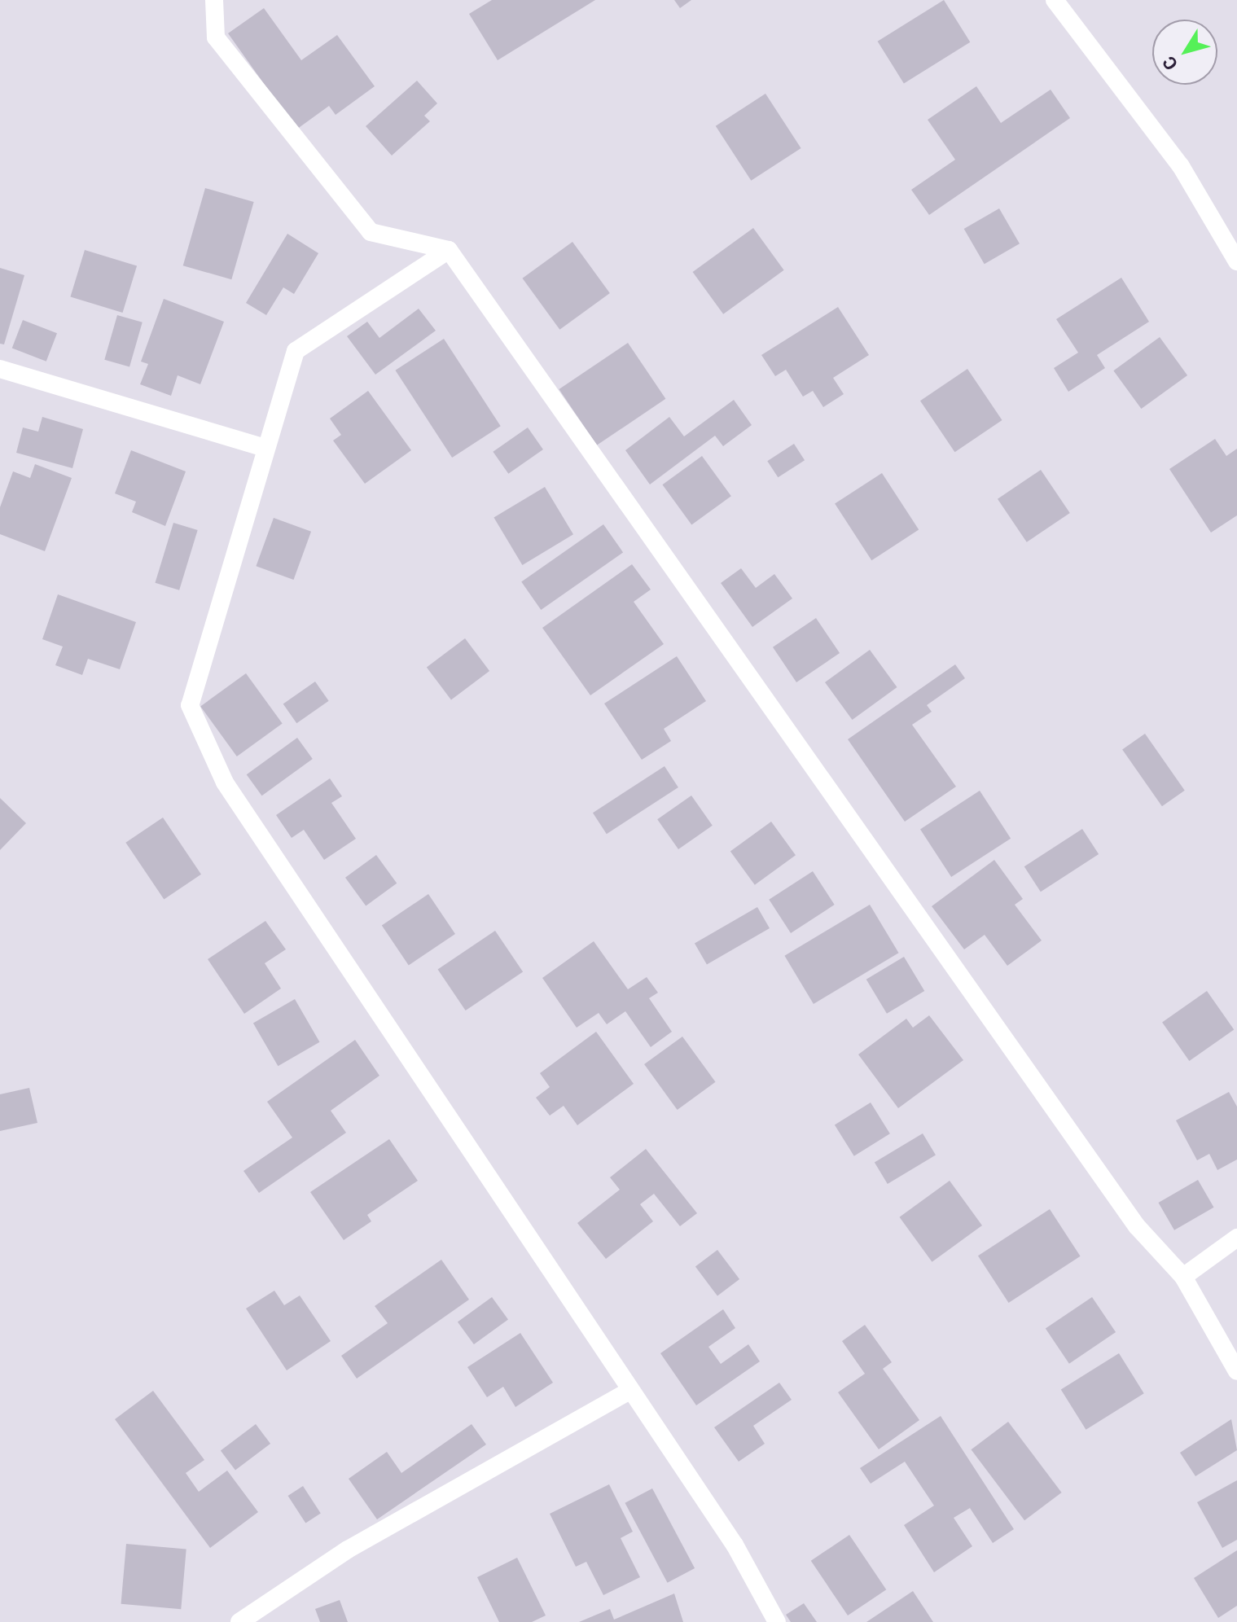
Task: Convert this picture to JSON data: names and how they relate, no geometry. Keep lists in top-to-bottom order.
{
  "north": "bottom left"
}
